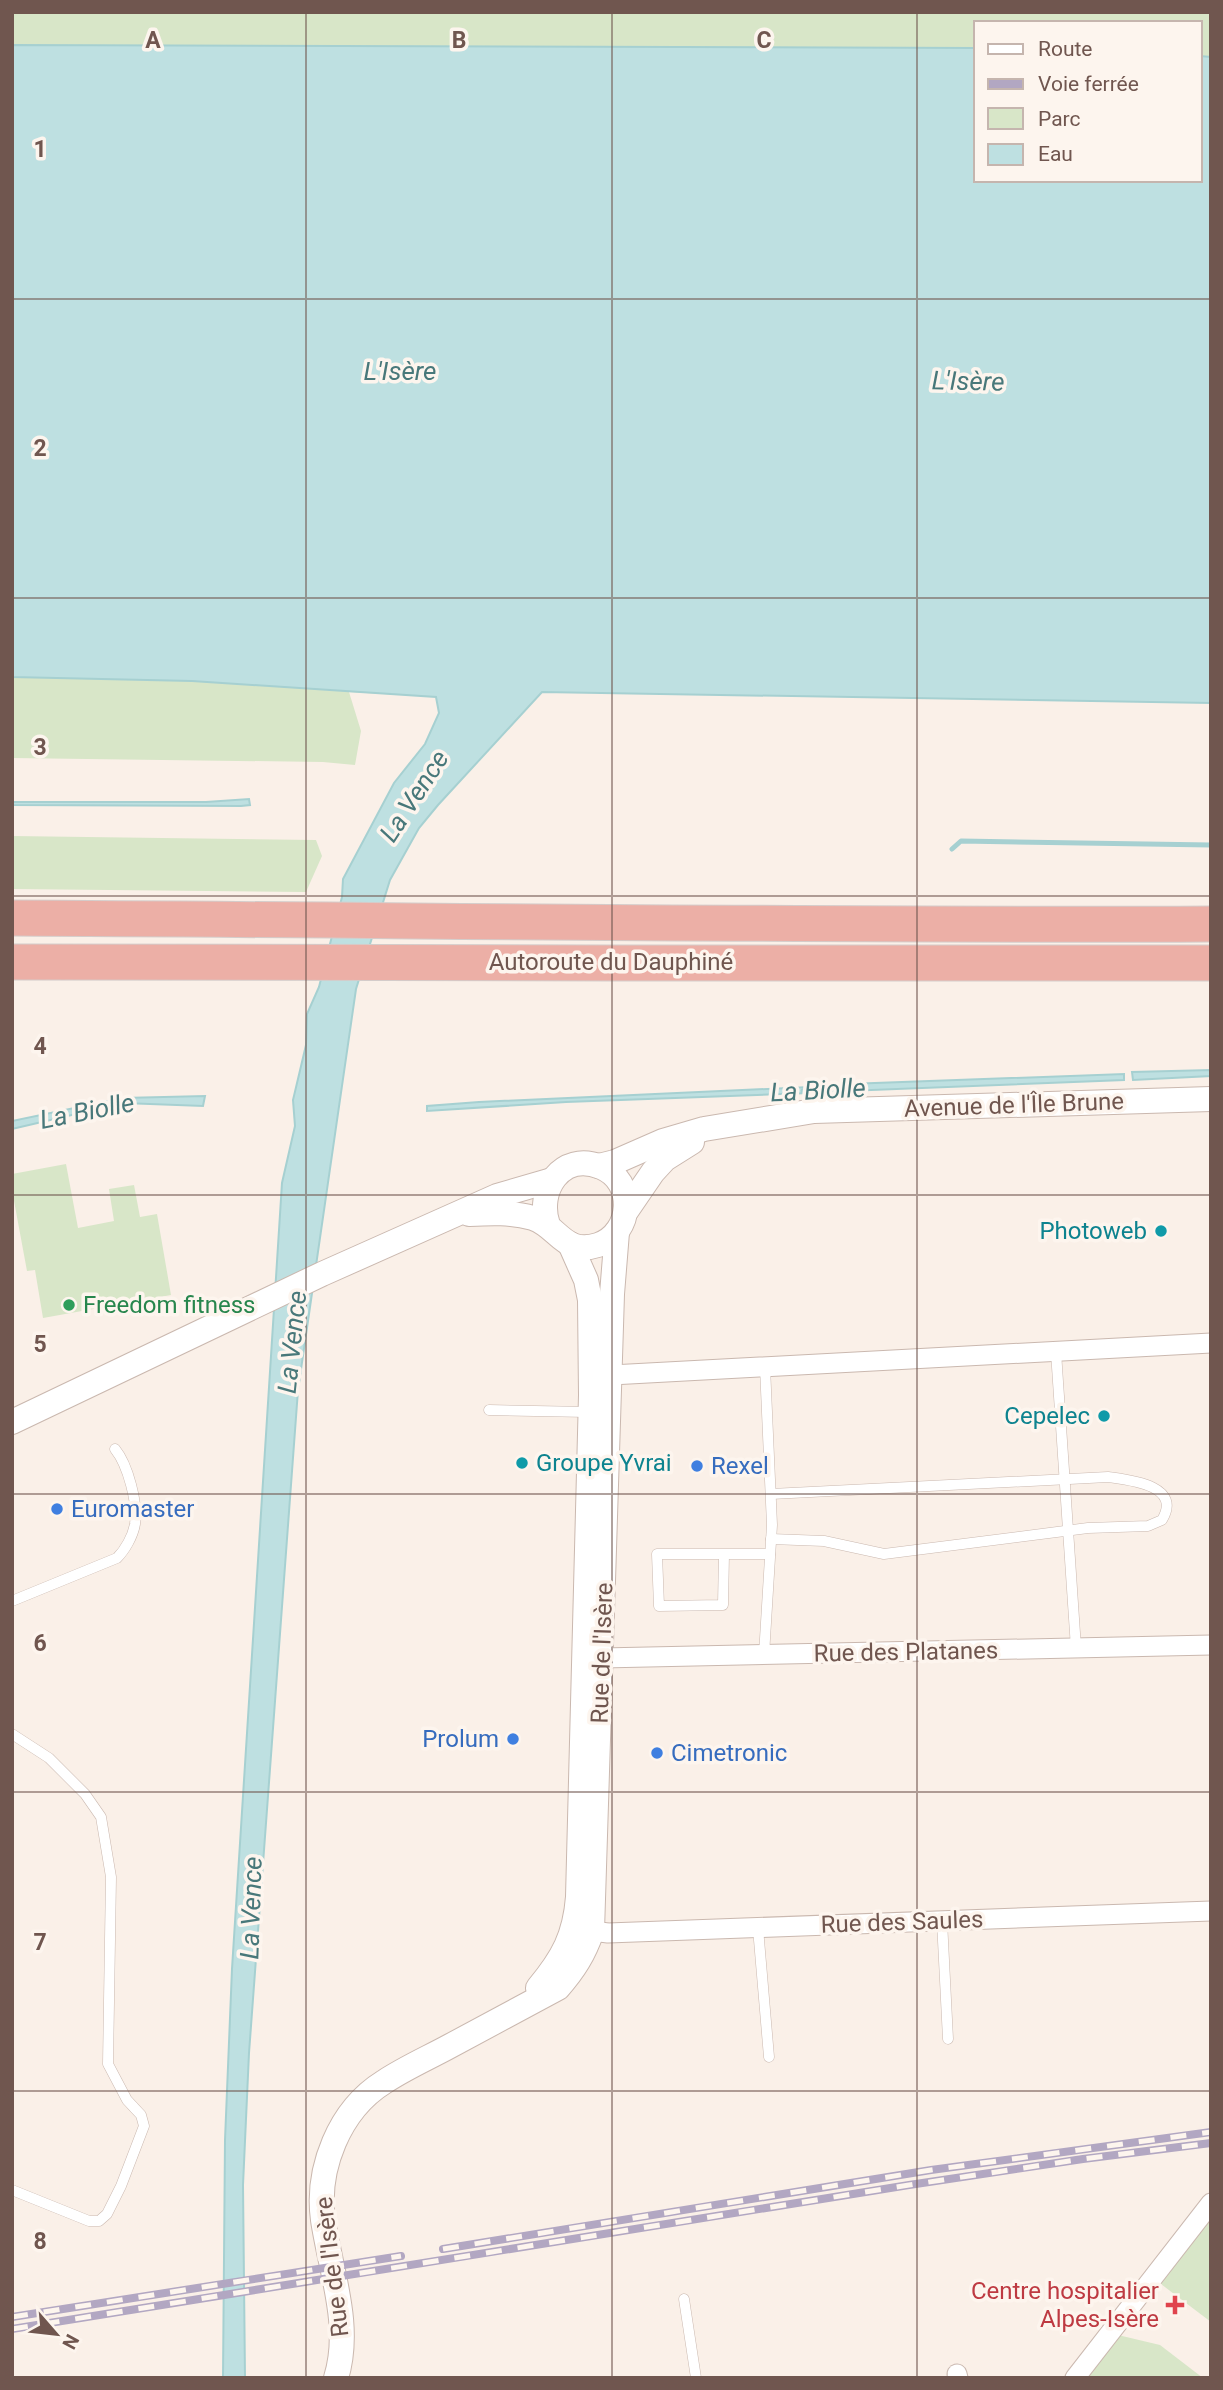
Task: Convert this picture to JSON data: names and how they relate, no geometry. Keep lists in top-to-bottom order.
{
  "streets": {
    "highway": ["Autoroute du Dauphiné"],
    "street": [
      "Avenue de l'Île Brune",
      "Rue des Platanes",
      "Rue de l'Isère",
      "Rue des Saules"
    ]
  },
  "crossings": [
    ["Avenue de l'Île Brune", "Rue de l'Isère"],
    ["Rue des Platanes", "Rue de l'Isère"],
    ["Rue de l'Isère", "Rue des Saules"]
  ],
  "water": ["L'Isère", "La Vence", "La Biolle"],
  "places": {
    "other": [
      "Photoweb",
      "Freedom fitness",
      "Cepelec",
      "Groupe Yvrai",
      "Rexel",
      "Euromaster",
      "Prolum",
      "Cimetronic"
    ],
    "health": ["Centre hospitalier Alpes-Isère"]
  },
  "legend": [
    "Route",
    "Voie ferrée",
    "Parc",
    "Eau"
  ],
  "north": "bottom right",
  "grid": {
    "columns": ["A", "B", "C"],
    "rows": [
      "1",
      "2",
      "3",
      "4",
      "5",
      "6",
      "7",
      "8"
    ]
  }
}
